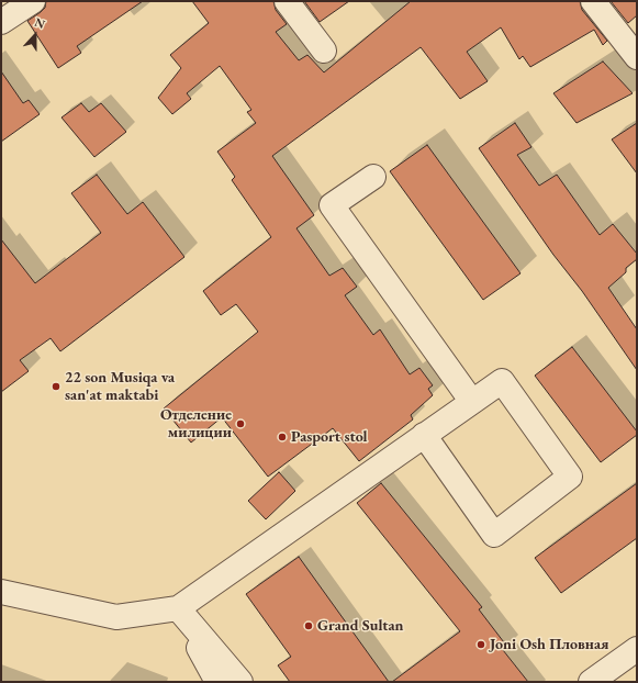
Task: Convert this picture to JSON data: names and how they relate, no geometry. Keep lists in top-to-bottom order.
{
  "places": [
    "22 son Musiqa va san'at maktabi",
    "Отделение милиции",
    "Pasport stol",
    "Grand Sultan",
    "Joni Osh Пловная"
  ],
  "north": "top"
}
